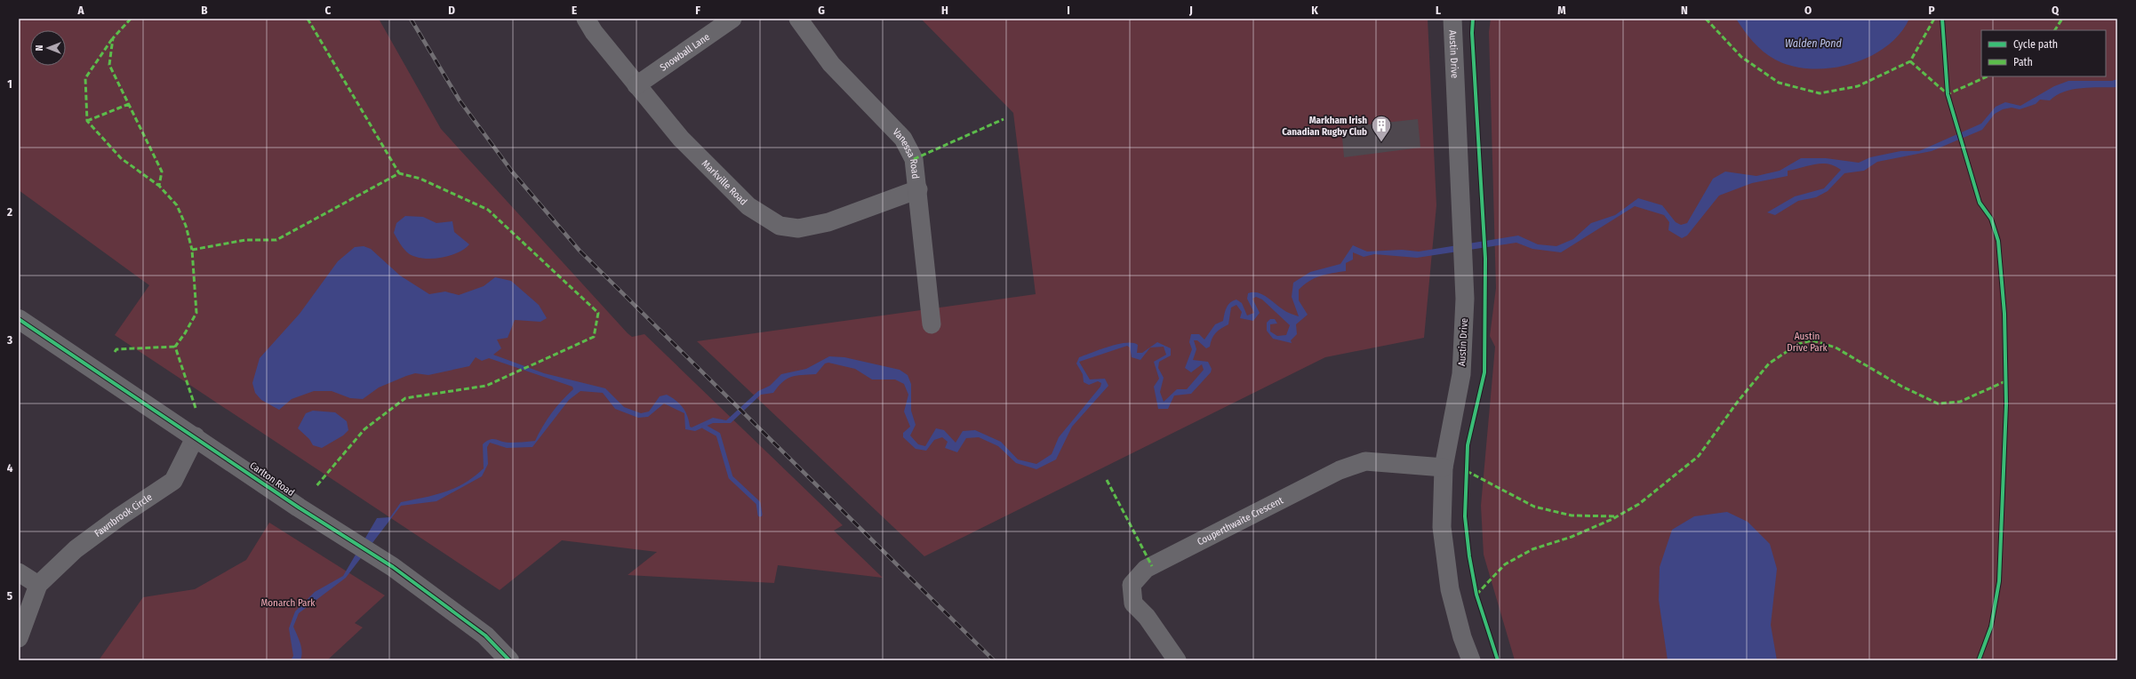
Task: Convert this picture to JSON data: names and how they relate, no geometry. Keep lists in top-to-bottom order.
{
  "streets": {
    "street": [
      "Snowball Lane",
      "Austin Drive",
      "Vanessa Road",
      "Markville Road",
      "Carlton Road",
      "Fawnbrook Circle",
      "Couperthwaite Crescent"
    ]
  },
  "crossings": [
    ["Snowball Lane", "Markville Road"],
    ["Austin Drive", "Couperthwaite Crescent"],
    ["Vanessa Road", "Markville Road"],
    ["Carlton Road", "Fawnbrook Circle"]
  ],
  "water": ["Walden Pond"],
  "parks": ["Austin Drive Park", "Monarch Park"],
  "places": {
    "building": ["Markham Irish Canadian Rugby Club"]
  },
  "legend": ["Cycle path", "Path"],
  "north": "left",
  "grid": {
    "columns": [
      "A",
      "B",
      "C",
      "D",
      "E",
      "F",
      "G",
      "H",
      "I",
      "J",
      "K",
      "L",
      "M",
      "N",
      "O",
      "P",
      "Q"
    ],
    "rows": [
      "1",
      "2",
      "3",
      "4",
      "5"
    ]
  }
}
